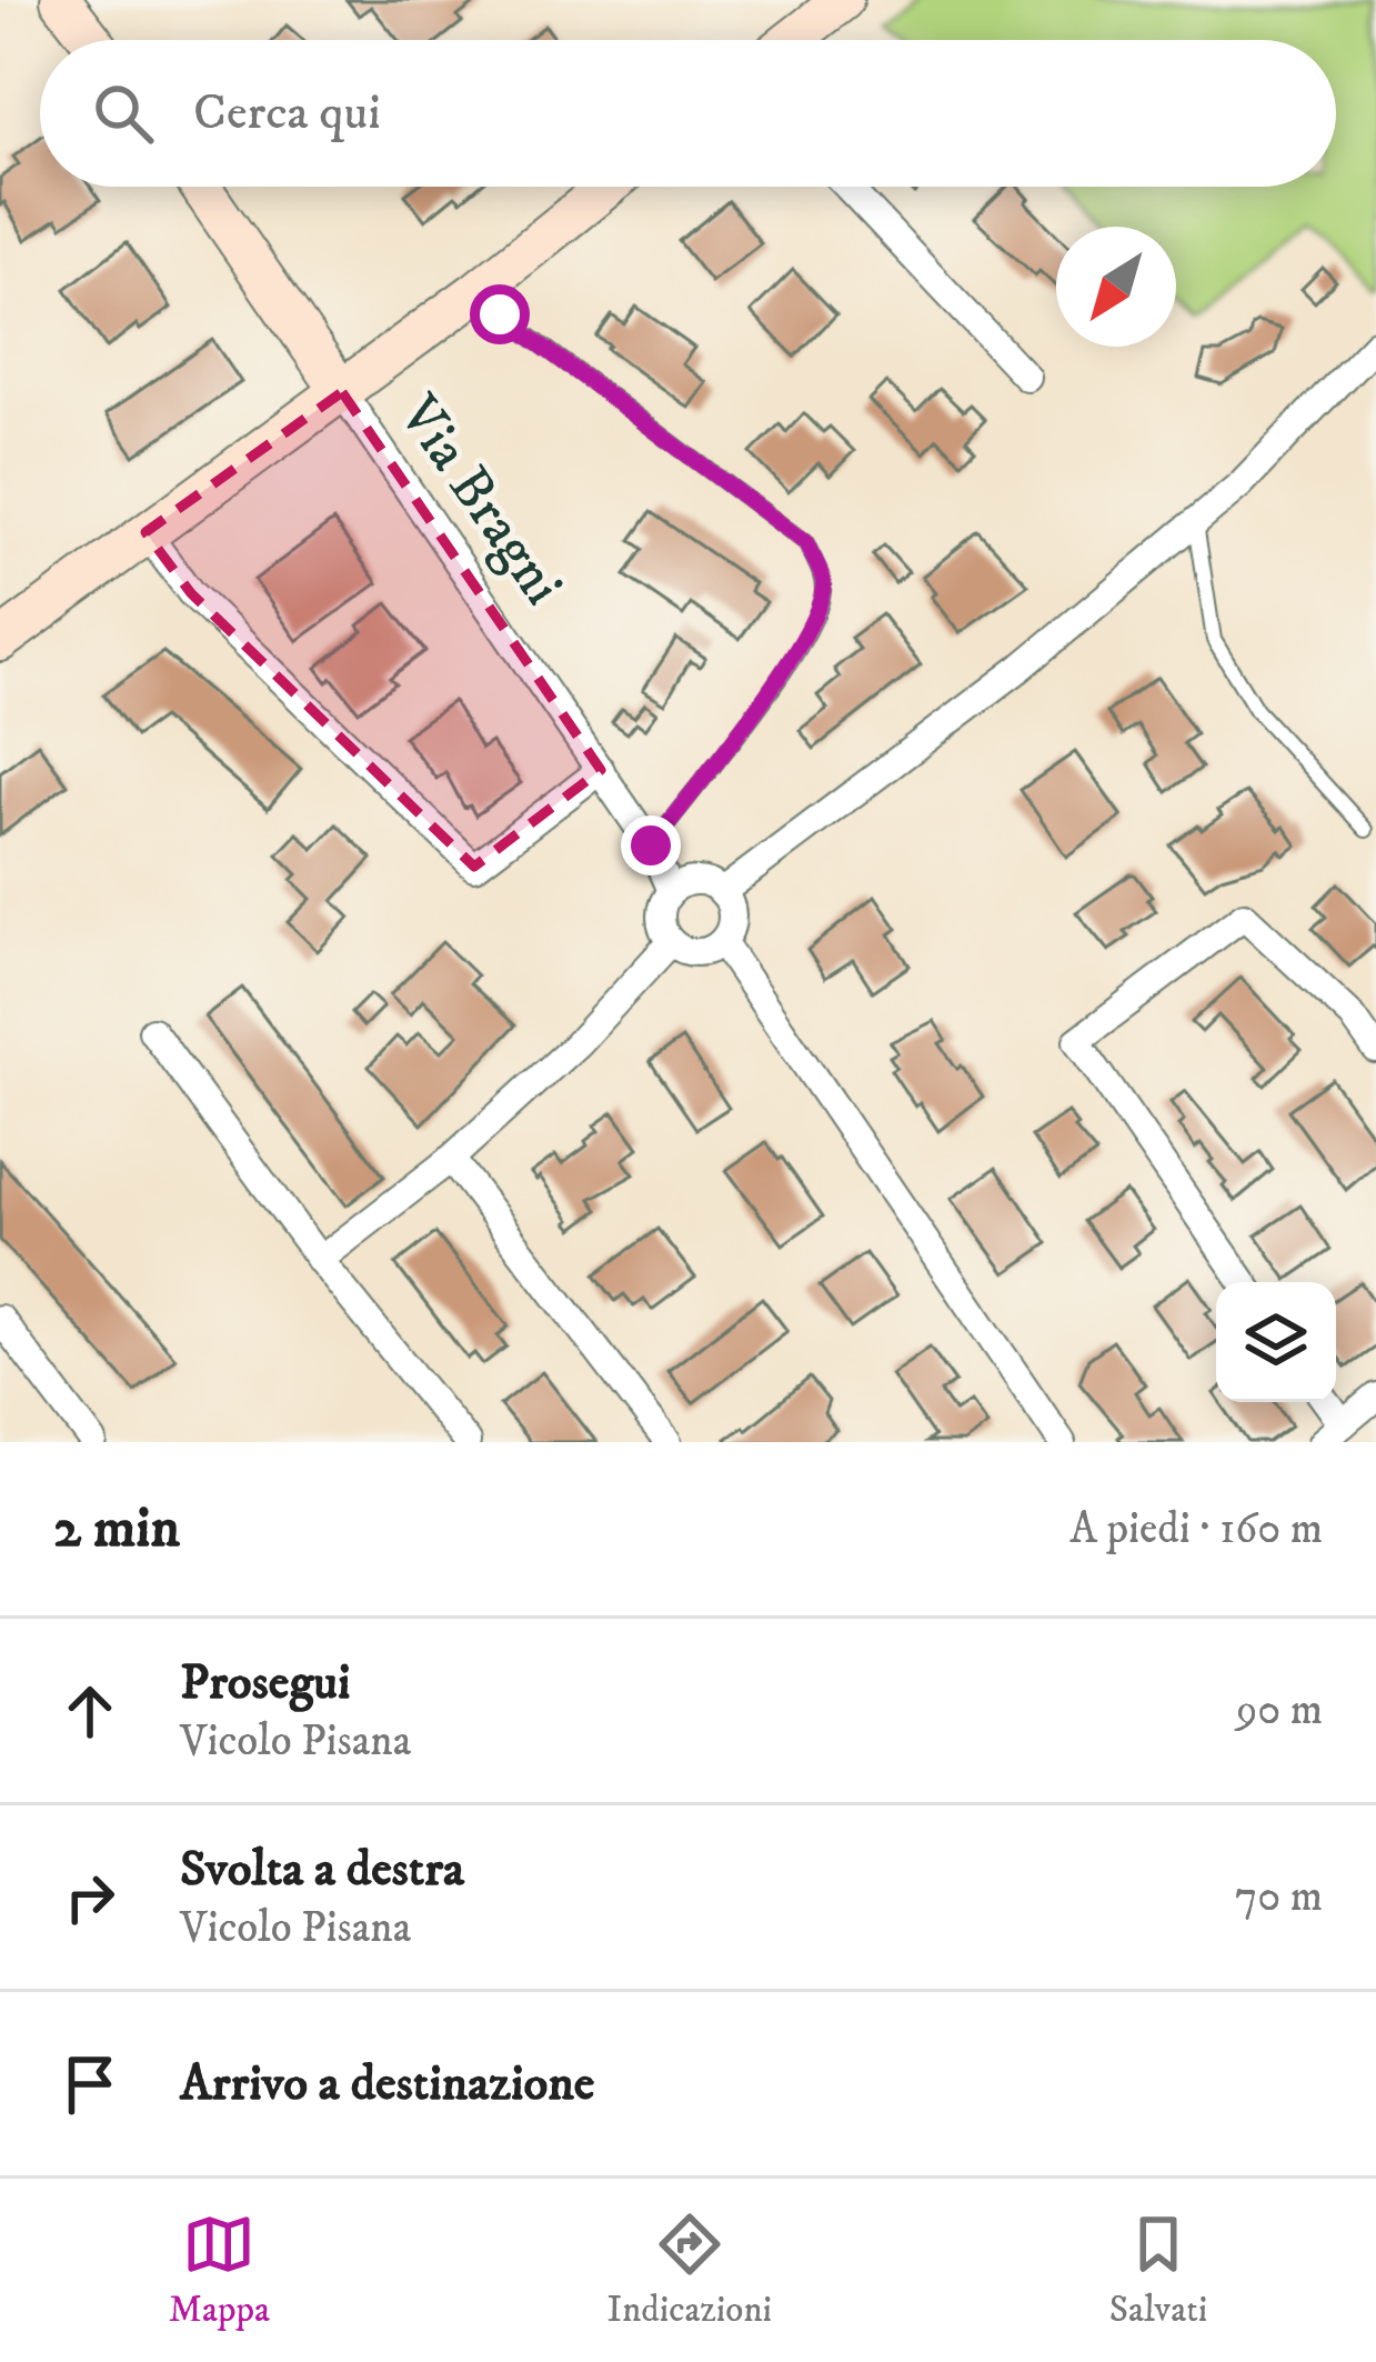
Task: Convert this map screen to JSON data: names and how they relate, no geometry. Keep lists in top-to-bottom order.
{
  "streets": {
    "street": ["Via Bragni"]
  },
  "north": "bottom left",
  "page": {
    "search": "Cerca qui",
    "heading": ["2 min", "A piedi · 160 m"],
    "list": [
      ["Prosegui", "Vicolo Pisana", "90 m"],
      ["Svolta a destra", "Vicolo Pisana", "70 m"],
      "Arrivo a destinazione"
    ],
    "nav": ["Mappa", "Indicazioni", "Salvati"]
  }
}
